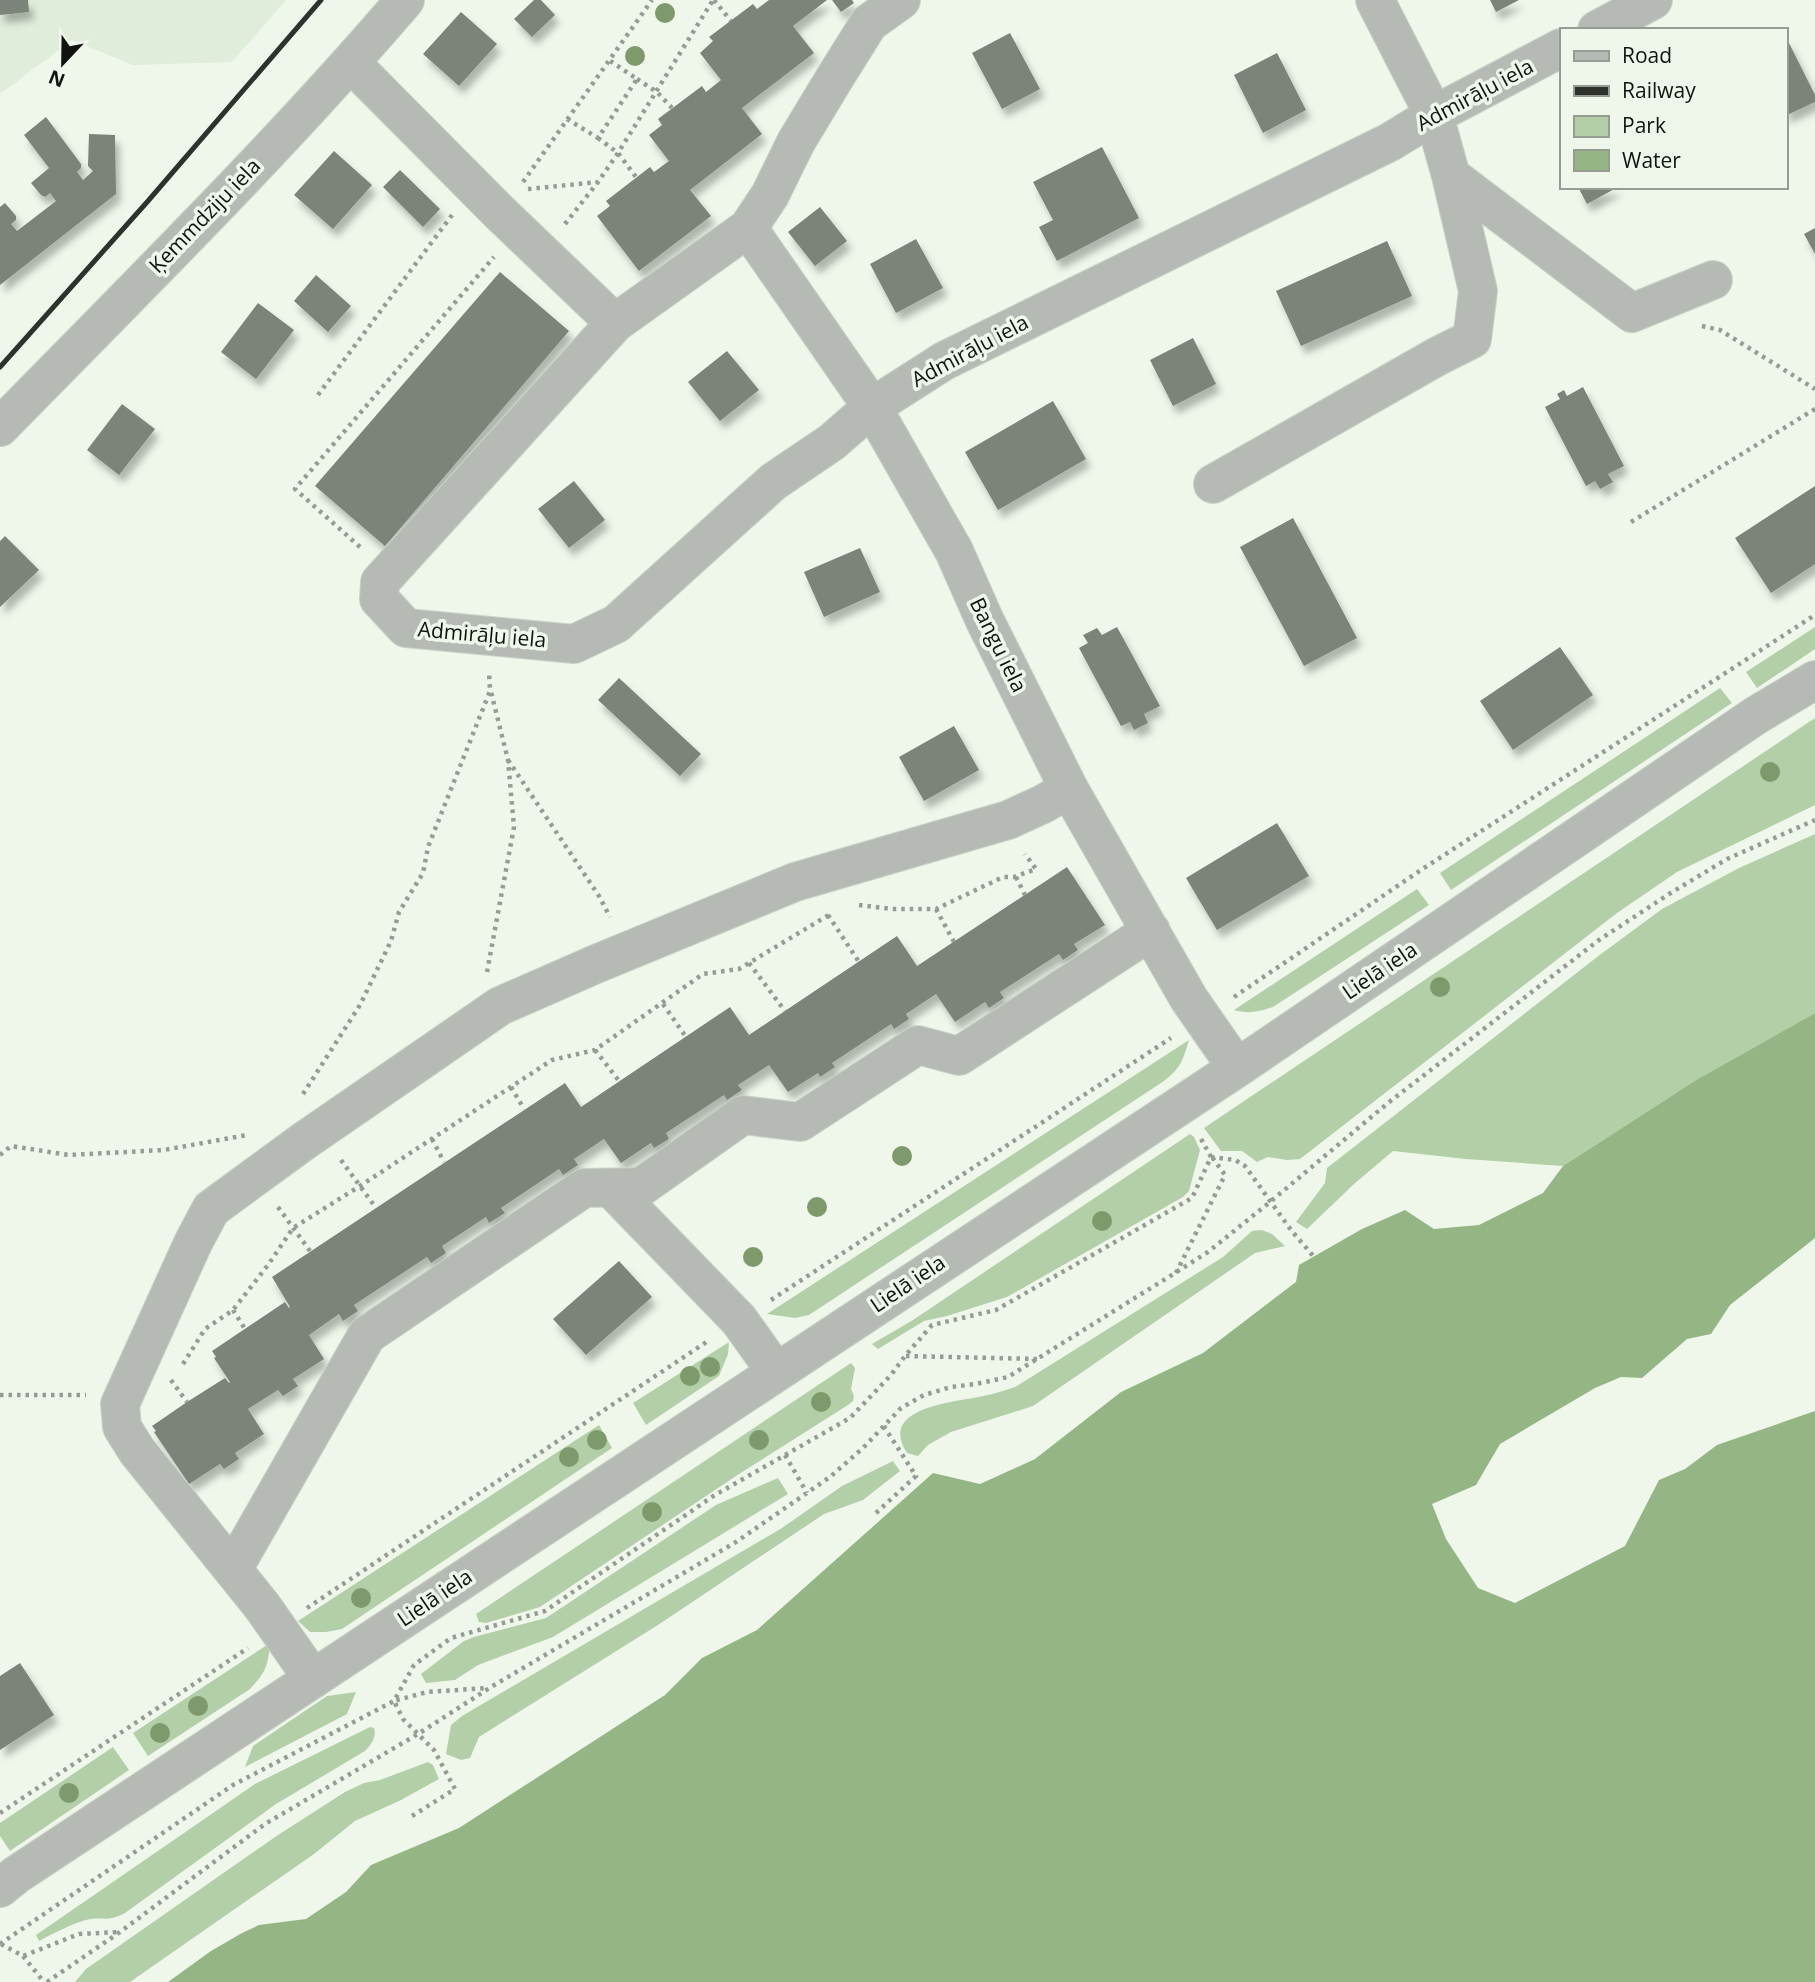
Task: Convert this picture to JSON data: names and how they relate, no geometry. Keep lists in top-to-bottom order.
{
  "streets": {
    "street": [
      "Admirāļu iela",
      "Ķemmdziju iela",
      "Bangu iela",
      "Lielā iela"
    ]
  },
  "crossings": [
    ["Admirāļu iela", "Bangu iela"],
    ["Bangu iela", "Lielā iela"]
  ],
  "legend": [
    "Road",
    "Railway",
    "Park",
    "Water"
  ],
  "north": "bottom"
}
